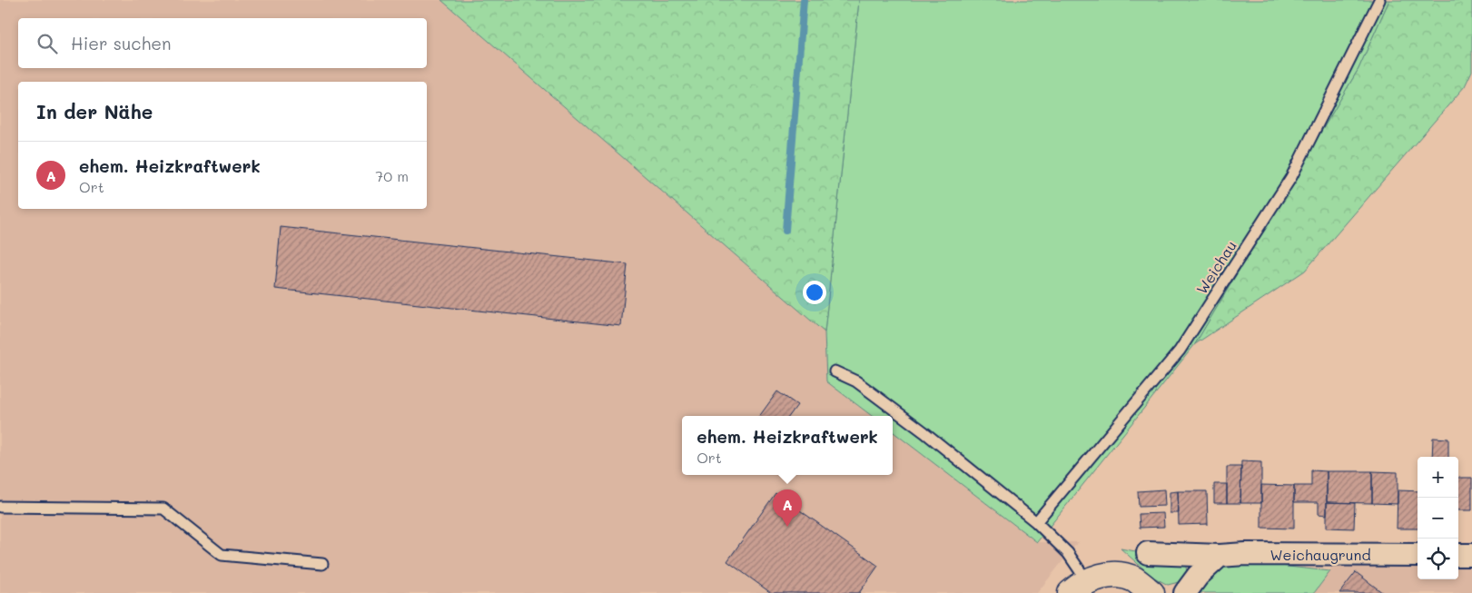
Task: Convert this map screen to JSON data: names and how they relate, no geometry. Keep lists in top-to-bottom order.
{
  "streets": {
    "street": ["Weichaugrund"],
    "lane": ["Weichau"]
  },
  "page": {
    "search": "Hier suchen",
    "heading": "In der Nähe",
    "list": [
      {
        "mark": "A",
        "name": "ehem. Heizkraftwerk",
        "note": "Ort",
        "value": "70 m"
      }
    ],
    "popup": ["ehem. Heizkraftwerk", "Ort"],
    "map_buttons": ["+", "−"],
    "pins": "A"
  }
}
